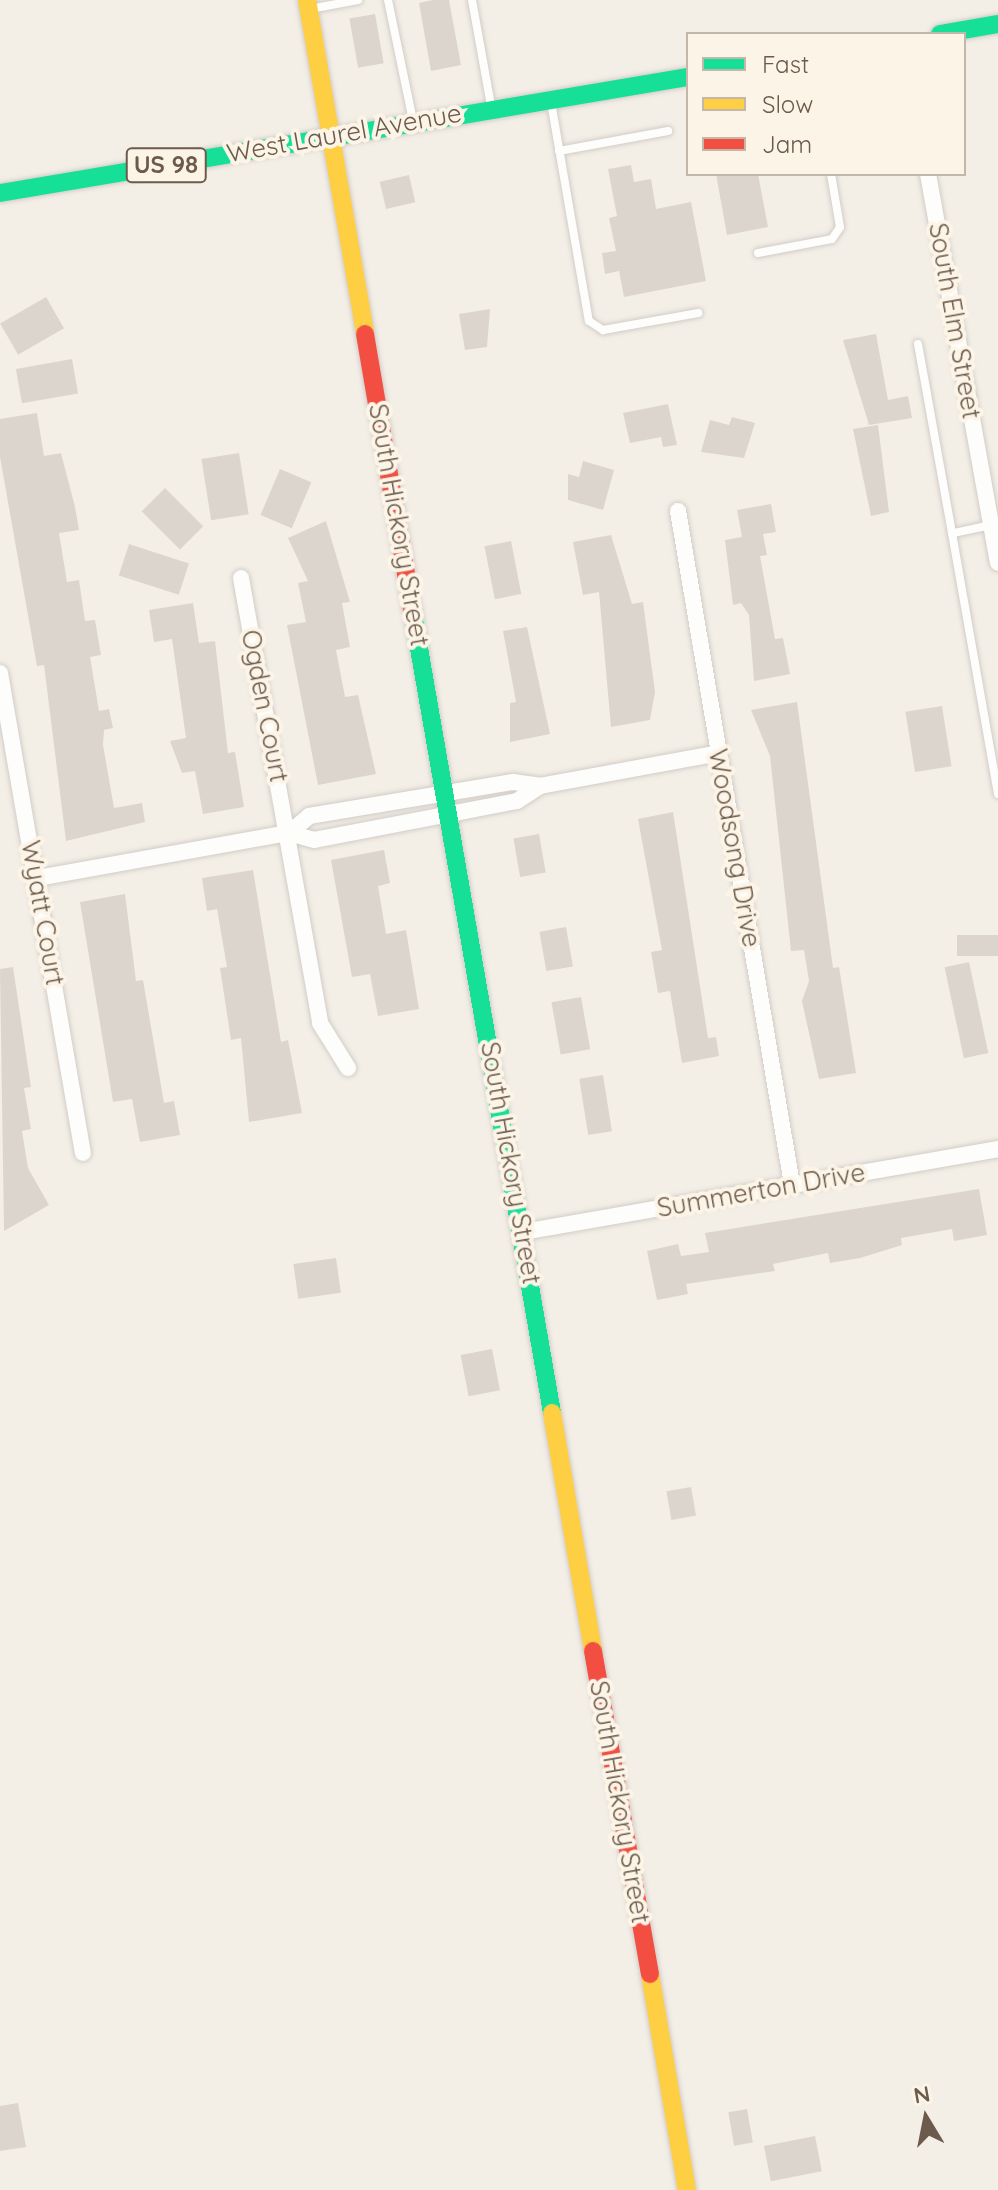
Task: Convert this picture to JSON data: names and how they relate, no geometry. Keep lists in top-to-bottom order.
{
  "streets": {
    "street": [
      "West Laurel Avenue",
      "US 98",
      "South Elm Street",
      "South Hickory Street",
      "Ogden Court",
      "Woodsong Drive",
      "Wyatt Court",
      "Summerton Drive"
    ]
  },
  "crossings": [
    ["West Laurel Avenue", "South Hickory Street"],
    ["South Hickory Street", "Summerton Drive"],
    ["Woodsong Drive", "Summerton Drive"]
  ],
  "legend": ["Fast", "Slow", "Jam"],
  "north": "top"
}
